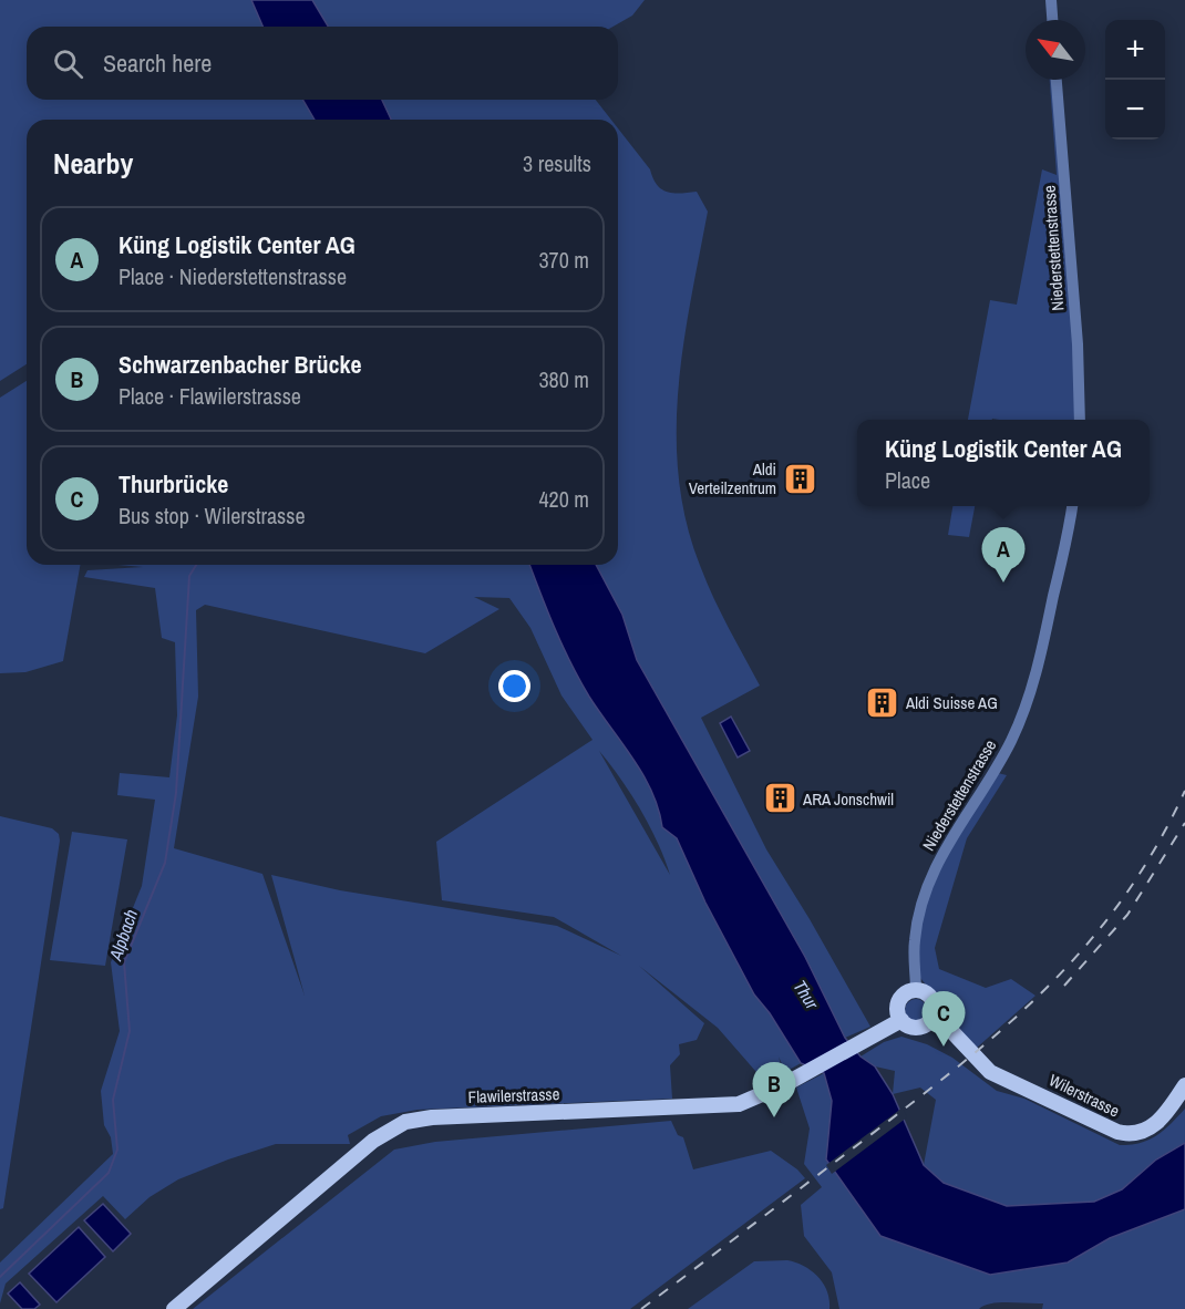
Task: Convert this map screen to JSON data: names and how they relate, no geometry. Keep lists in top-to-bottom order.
{
  "streets": {
    "main road": ["Flawilerstrasse", "Wilerstrasse"],
    "street": ["Niederstettenstrasse"]
  },
  "crossings": [
    ["Niederstettenstrasse", "Flawilerstrasse"],
    ["Niederstettenstrasse", "Wilerstrasse"],
    ["Flawilerstrasse", "Wilerstrasse"]
  ],
  "water": ["Alpbach", "Thur"],
  "places": {
    "building": ["Aldi Verteilzentrum", "Aldi Suisse AG", "ARA Jonschwil"]
  },
  "north": "top left",
  "page": {
    "map_buttons": ["+", "−"],
    "search": "Search here",
    "heading": ["Nearby", "3 results"],
    "list": [
      {
        "mark": "A",
        "name": "Küng Logistik Center AG",
        "note": "Place · Niederstettenstrasse",
        "value": "370 m"
      },
      {
        "mark": "B",
        "name": "Schwarzenbacher Brücke",
        "note": "Place · Flawilerstrasse",
        "value": "380 m"
      },
      {
        "mark": "C",
        "name": "Thurbrücke",
        "note": "Bus stop · Wilerstrasse",
        "value": "420 m"
      }
    ],
    "popup": ["Küng Logistik Center AG", "Place"],
    "pins": ["A", "C", "B"]
  }
}
